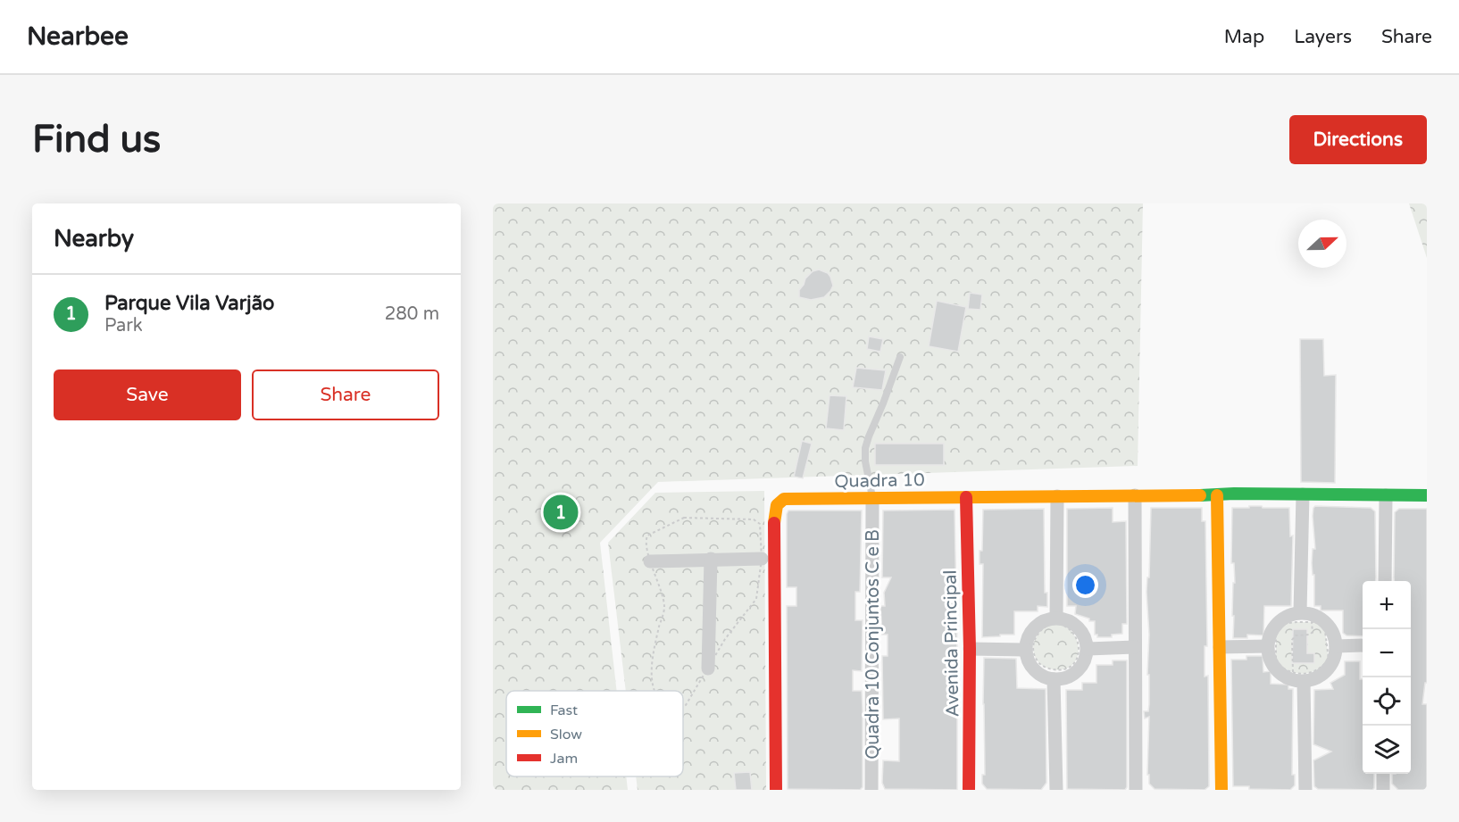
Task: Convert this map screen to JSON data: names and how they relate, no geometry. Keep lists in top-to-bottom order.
{
  "streets": {
    "street": ["Quadra 10", "Avenida Principal", "Quadra 10 Conjuntos C e B"]
  },
  "crossings": [
    ["Quadra 10", "Avenida Principal"],
    ["Quadra 10", "Quadra 10 Conjuntos C e B"]
  ],
  "legend": ["Fast", "Slow", "Jam"],
  "north": "right",
  "page": {
    "header": "Nearbee",
    "nav": ["Map", "Layers", "Share"],
    "buttons": [
      "Directions",
      ["Save", "Share"]
    ],
    "title": "Find us",
    "heading": "Nearby",
    "list": [
      {
        "mark": "1",
        "name": "Parque Vila Varjão",
        "note": "Park",
        "value": "280 m"
      }
    ],
    "pins": "1",
    "map_buttons": ["+", "−"]
  }
}
